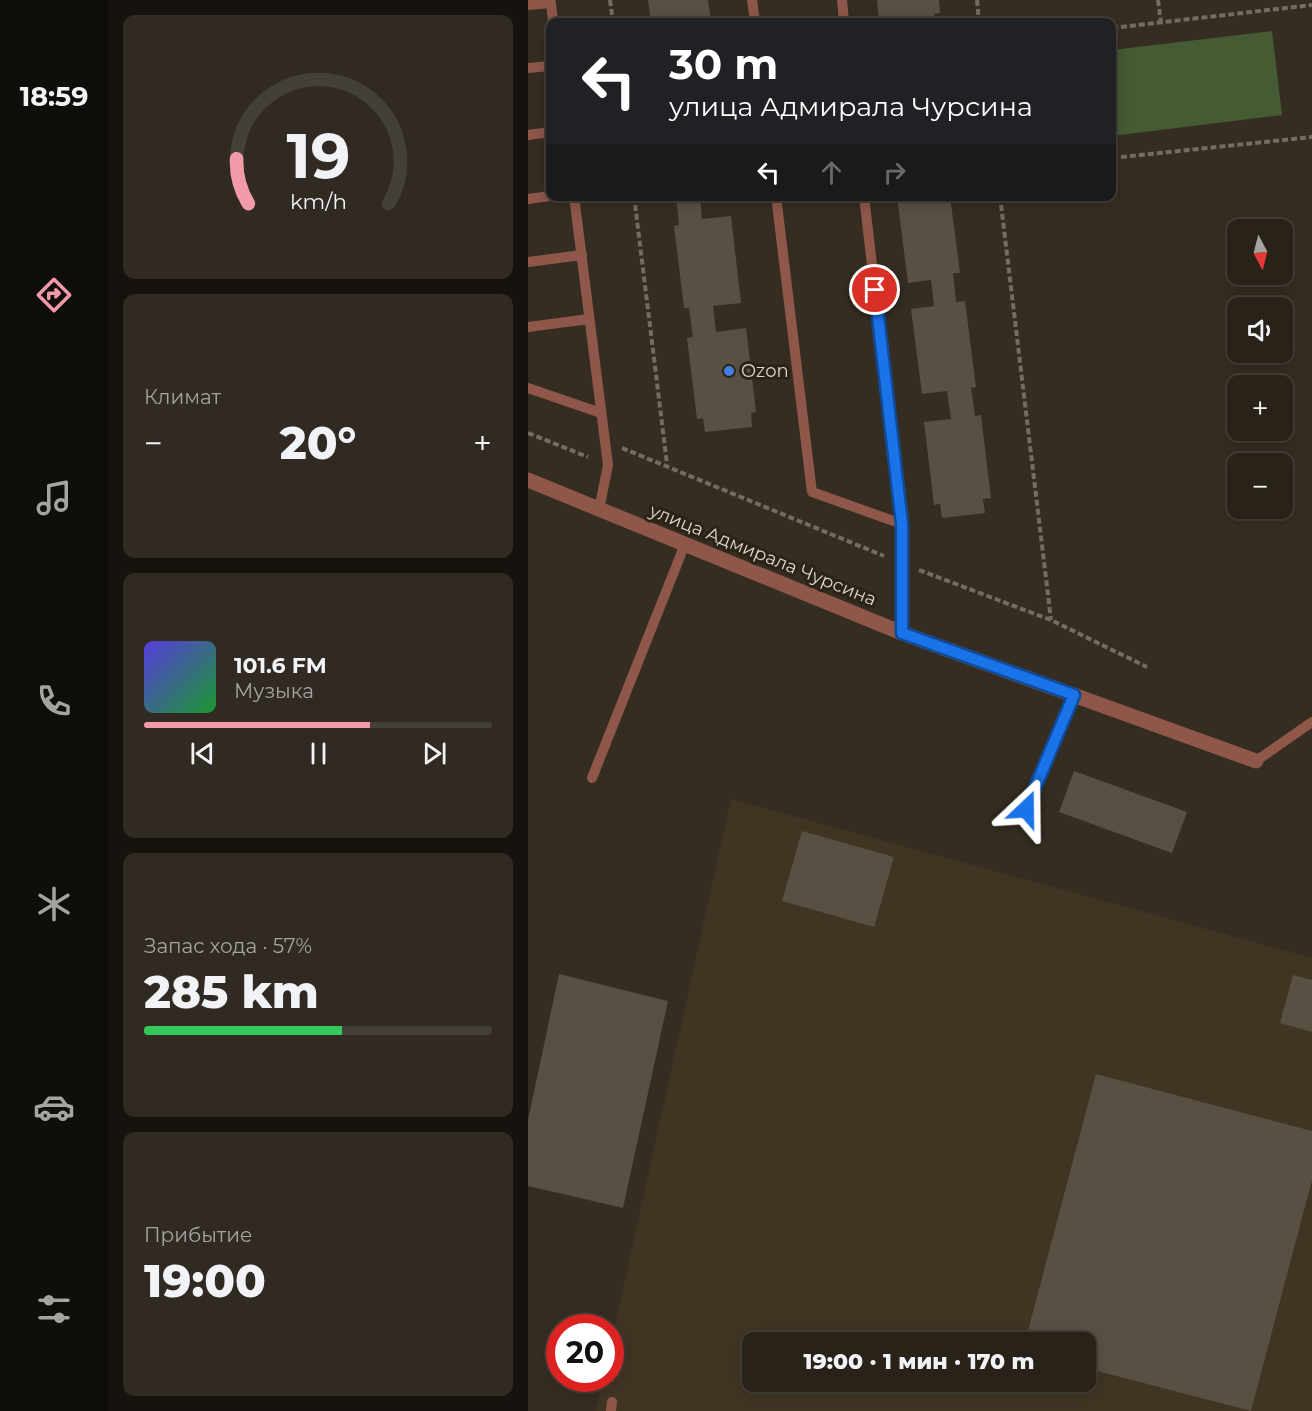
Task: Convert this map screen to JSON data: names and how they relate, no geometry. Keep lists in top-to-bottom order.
{
  "streets": {
    "street": ["улица Адмирала Чурсина"]
  },
  "places": ["Ozon"],
  "north": "bottom",
  "page": {
    "tabs": "18:59",
    "turn": ["30 m", "улица Адмирала Чурсина"],
    "map_buttons": ["+", "−"],
    "tile": [
      "Климат",
      ["Запас хода · 57%", "285 km"],
      ["Прибытие", "19:00"]
    ],
    "heat": ["−", "20°", "+"],
    "song": ["101.6 FM", "Музыка"],
    "limit": "20",
    "trip": "19:00 · 1 мин · 170 m",
    "gauge": ["19", "km/h"]
  }
}
